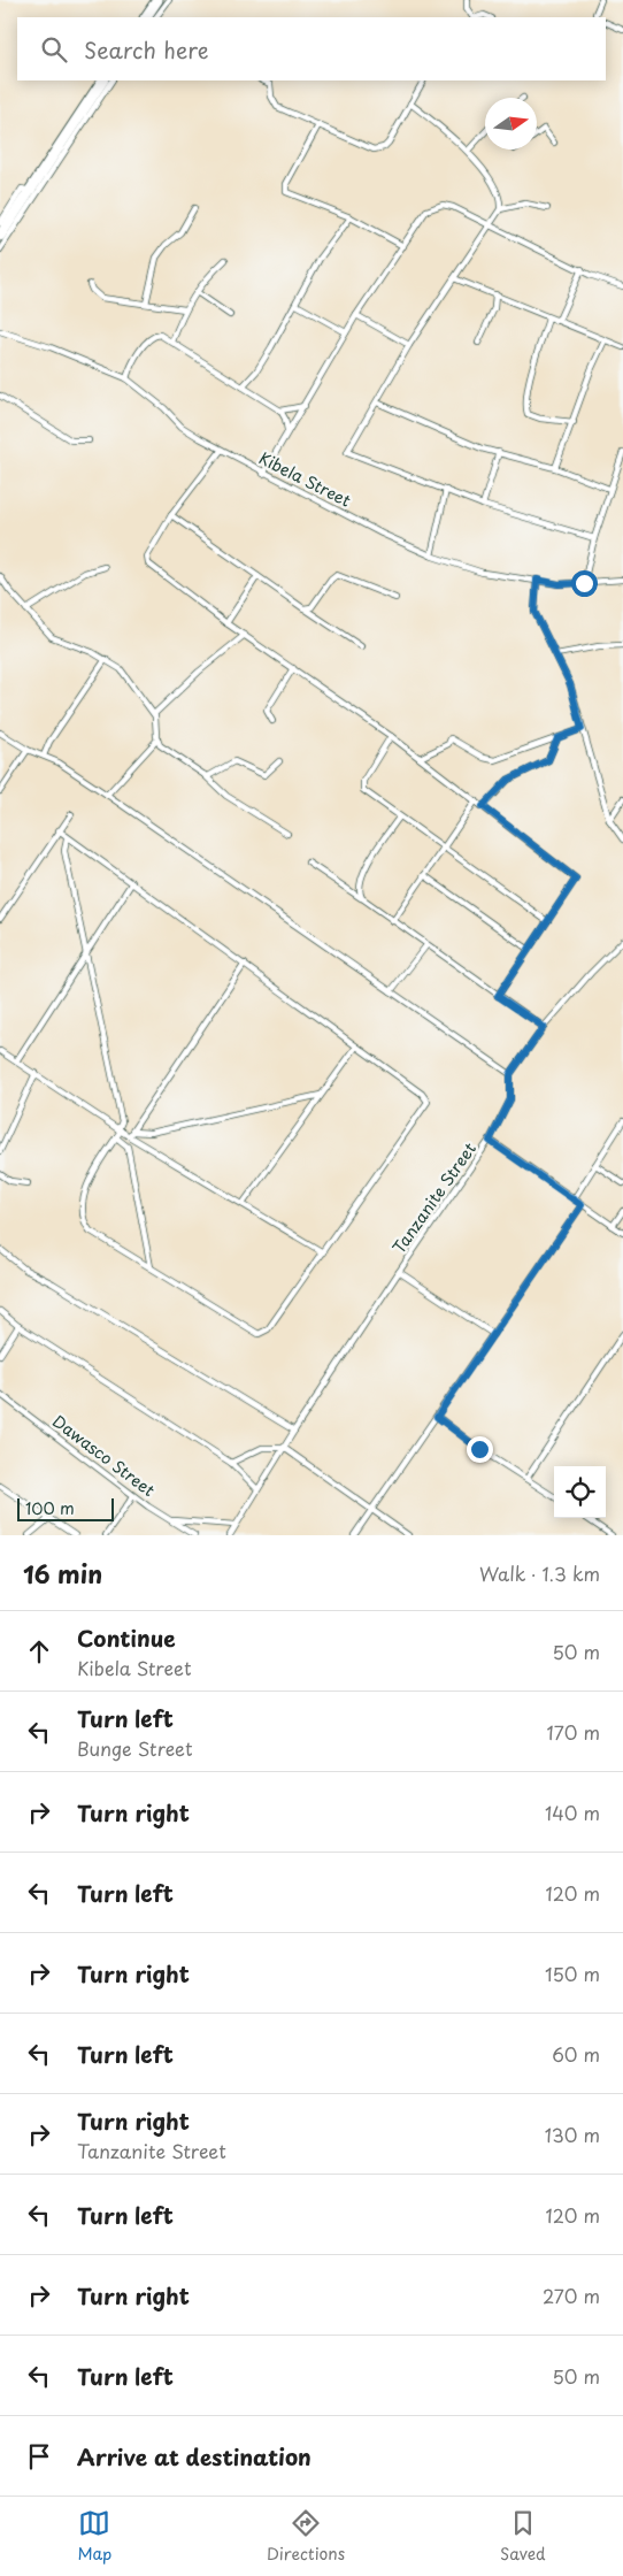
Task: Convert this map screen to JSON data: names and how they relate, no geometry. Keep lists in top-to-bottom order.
{
  "streets": {
    "street": ["Kibela Street", "Tanzanite Street", "Dawasco Street"]
  },
  "scale_bar": "100 m",
  "north": "right",
  "page": {
    "search": "Search here",
    "scale": "100 m",
    "heading": ["16 min", "Walk · 1.3 km"],
    "list": [
      ["Continue", "Kibela Street", "50 m"],
      ["Turn left", "Bunge Street", "170 m"],
      ["Turn right", "140 m"],
      ["Turn left", "120 m"],
      ["Turn right", "150 m"],
      ["Turn left", "60 m"],
      ["Turn right", "Tanzanite Street", "130 m"],
      ["Turn left", "120 m"],
      ["Turn right", "270 m"],
      ["Turn left", "50 m"],
      "Arrive at destination"
    ],
    "nav": ["Map", "Directions", "Saved"]
  }
}
